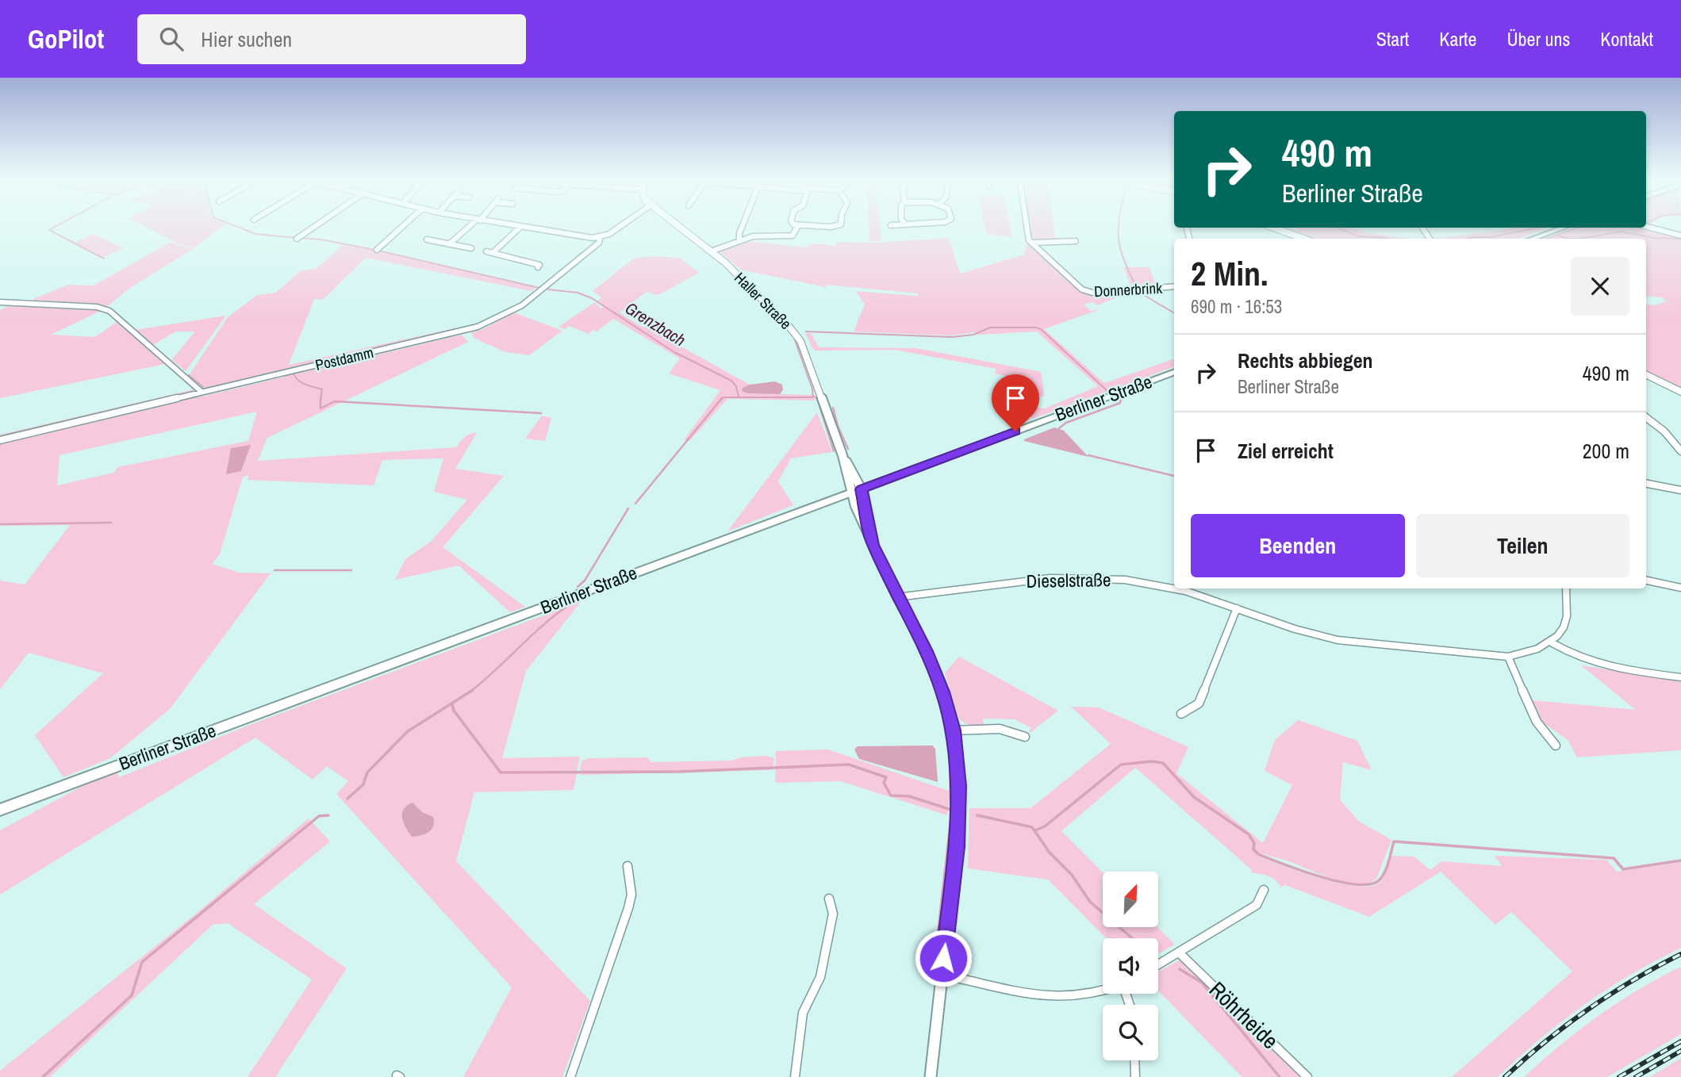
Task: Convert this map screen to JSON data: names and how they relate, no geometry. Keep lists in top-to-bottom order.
{
  "streets": {
    "main road": ["Berliner Straße"],
    "street": [
      "Donnerbrink",
      "Haller Straße",
      "Postdamm",
      "Dieselstraße",
      "Röhrheide"
    ]
  },
  "crossings": [
    ["Haller Straße", "Berliner Straße"]
  ],
  "water": ["Grenzbach"],
  "north": "top right",
  "page": {
    "header": "GoPilot",
    "search": "Hier suchen",
    "nav": [
      "Start",
      "Karte",
      "Über uns",
      "Kontakt"
    ],
    "turn": ["490 m", "Berliner Straße"],
    "heading": ["2 Min.", "690 m · 16:53"],
    "list": [
      {
        "name": "Rechts abbiegen",
        "note": "Berliner Straße",
        "value": "490 m"
      },
      {
        "name": "Ziel erreicht",
        "value": "200 m"
      }
    ],
    "buttons": ["Beenden", "Teilen"]
  }
}
